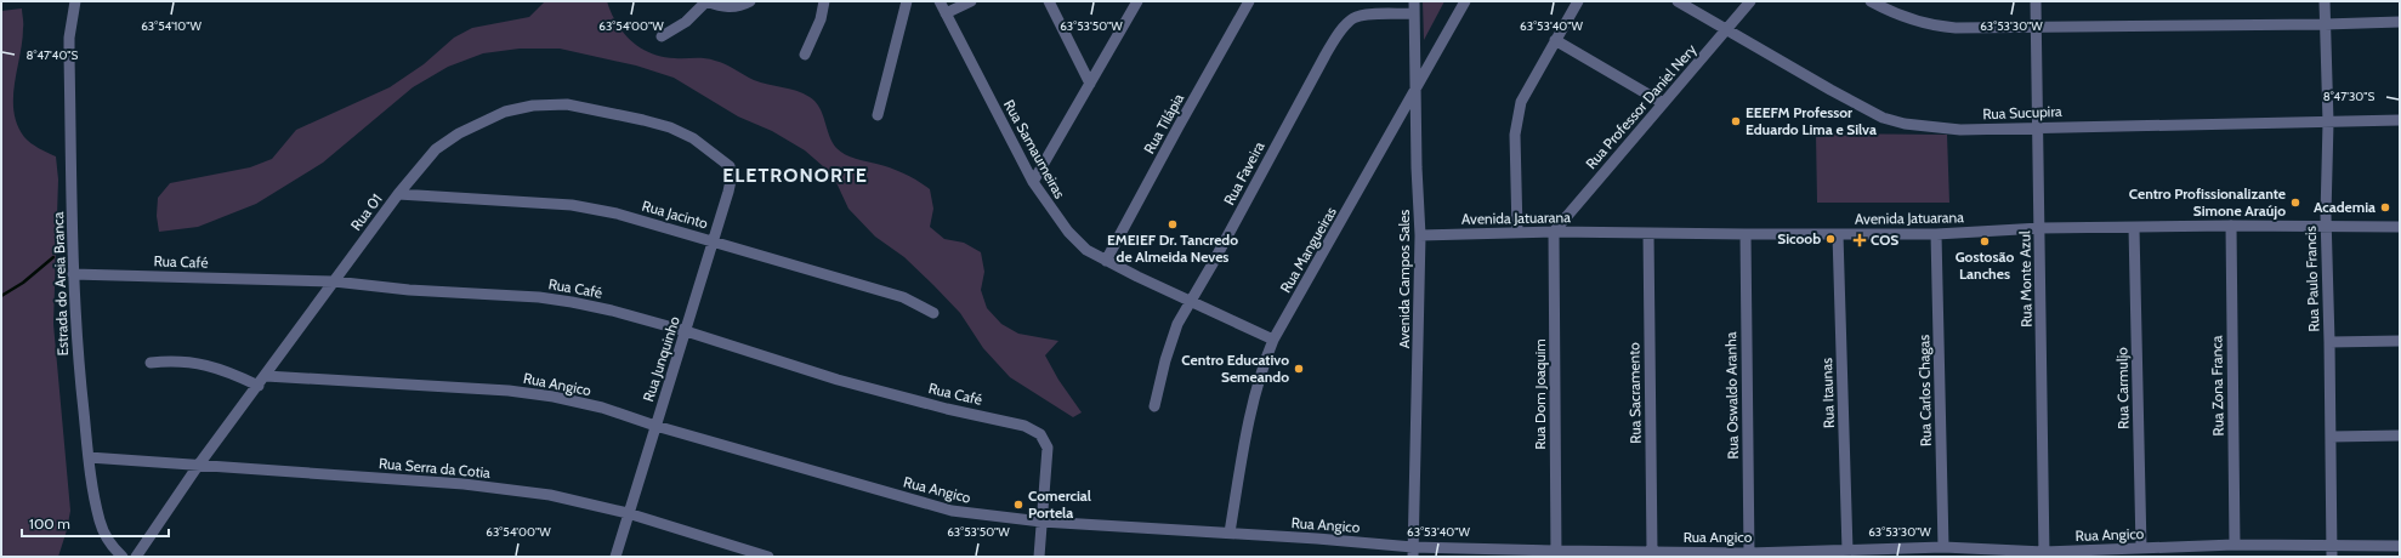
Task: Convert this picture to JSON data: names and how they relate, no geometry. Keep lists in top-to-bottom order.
{
  "streets": {
    "street": [
      "Rua Professor Daniel Nery",
      "Rua Sucupira",
      "Rua Tilápia",
      "Rua Samaumeiras",
      "Rua Faveira",
      "Rua 01",
      "Rua Jacinto",
      "Avenida Jatuarana",
      "Rua Mangueiras",
      "Rua Café",
      "Avenida Campos Sales",
      "Rua Monte Azul",
      "Rua Paulo Francis",
      "Estrada do Areia Branca",
      "Rua Junquinho",
      "Rua Angico",
      "Rua Zona Franca",
      "Rua Carmuljo",
      "Rua Carlos Chagas",
      "Rua Sacramento",
      "Rua Itaunas",
      "Rua Dom Joaquim",
      "Rua Oswaldo Aranha",
      "Rua Serra da Cotia"
    ]
  },
  "crossings": [
    ["Rua Professor Daniel Nery", "Rua Sucupira"],
    ["Rua Professor Daniel Nery", "Avenida Jatuarana"],
    ["Rua Professor Daniel Nery", "Rua Dom Joaquim"],
    ["Rua Sucupira", "Rua Monte Azul"],
    ["Rua Sucupira", "Rua Paulo Francis"],
    ["Rua Tilápia", "Rua Samaumeiras"],
    ["Rua Samaumeiras", "Rua Faveira"],
    ["Rua Samaumeiras", "Rua Mangueiras"],
    ["Rua Faveira", "Avenida Campos Sales"],
    ["Rua 01", "Rua Jacinto"],
    ["Rua 01", "Rua Café"],
    ["Rua 01", "Rua Junquinho"],
    ["Rua 01", "Rua Angico"],
    ["Rua 01", "Rua Serra da Cotia"],
    ["Rua Jacinto", "Rua Junquinho"],
    ["Avenida Jatuarana", "Avenida Campos Sales"],
    ["Avenida Jatuarana", "Rua Monte Azul"],
    ["Avenida Jatuarana", "Rua Paulo Francis"],
    ["Avenida Jatuarana", "Rua Zona Franca"],
    ["Avenida Jatuarana", "Rua Carmuljo"],
    ["Avenida Jatuarana", "Rua Carlos Chagas"],
    ["Avenida Jatuarana", "Rua Sacramento"],
    ["Avenida Jatuarana", "Rua Itaunas"],
    ["Avenida Jatuarana", "Rua Dom Joaquim"],
    ["Avenida Jatuarana", "Rua Oswaldo Aranha"],
    ["Rua Mangueiras", "Avenida Campos Sales"],
    ["Rua Mangueiras", "Rua Angico"],
    ["Rua Café", "Estrada do Areia Branca"],
    ["Rua Café", "Rua Junquinho"],
    ["Rua Café", "Rua Angico"],
    ["Avenida Campos Sales", "Rua Angico"],
    ["Rua Monte Azul", "Rua Angico"],
    ["Rua Paulo Francis", "Rua Angico"],
    ["Estrada do Areia Branca", "Rua Serra da Cotia"],
    ["Rua Junquinho", "Rua Angico"],
    ["Rua Junquinho", "Rua Serra da Cotia"],
    ["Rua Angico", "Rua Zona Franca"],
    ["Rua Angico", "Rua Carmuljo"],
    ["Rua Angico", "Rua Carlos Chagas"],
    ["Rua Angico", "Rua Sacramento"],
    ["Rua Angico", "Rua Itaunas"],
    ["Rua Angico", "Rua Dom Joaquim"],
    ["Rua Angico", "Rua Oswaldo Aranha"]
  ],
  "districts": ["ELETRONORTE"],
  "places": {
    "other": [
      "EEEFM Professor Eduardo Lima e Silva",
      "Centro Profissionalizante Simone Araújo",
      "Academia",
      "EMEIEF Dr. Tancredo de Almeida Neves",
      "Sicoob",
      "Gostosão Lanches",
      "Centro Educativo Semeando",
      "Comercial Portela"
    ],
    "health": ["COS"]
  },
  "scale_bar": "100 m",
  "coordinates": [
    "63°54'10\"W",
    "63°54'00\"W",
    "63°53'50\"W",
    "63°53'40\"W",
    "63°53'30\"W",
    "8°47'40\"S",
    "8°47'30\"S"
  ]
}
